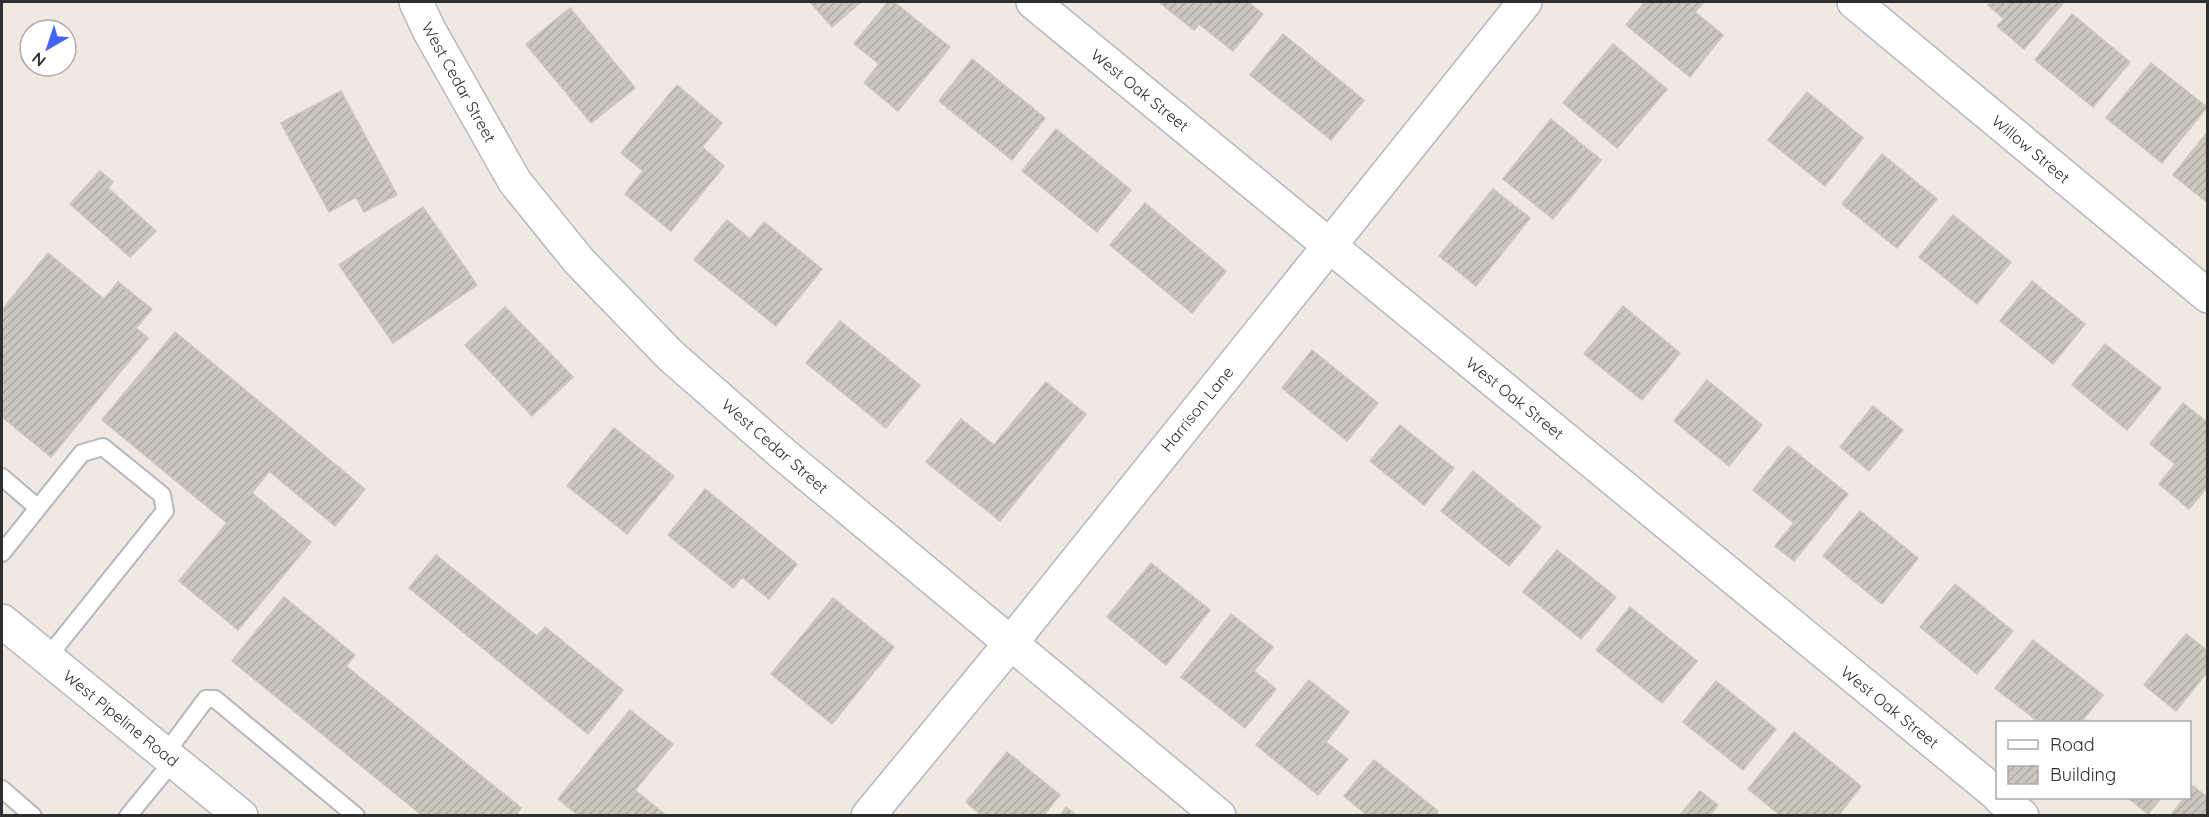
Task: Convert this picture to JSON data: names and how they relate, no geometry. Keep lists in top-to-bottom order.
{
  "streets": {
    "street": [
      "West Cedar Street",
      "West Oak Street",
      "Willow Street",
      "Harrison Lane",
      "West Pipeline Road"
    ]
  },
  "crossings": [
    ["West Cedar Street", "Harrison Lane"],
    ["West Oak Street", "Harrison Lane"]
  ],
  "legend": ["Road", "Building"],
  "north": "bottom left"
}
